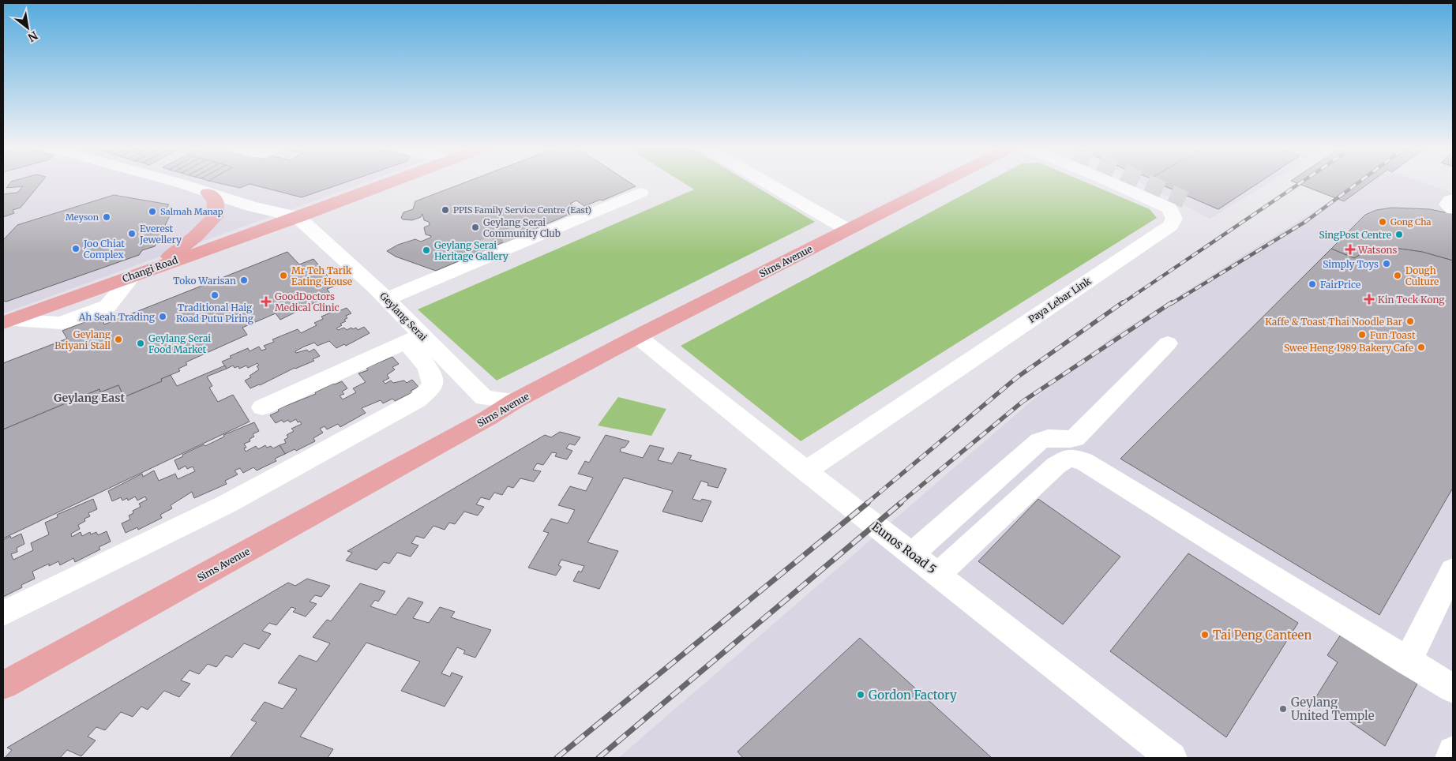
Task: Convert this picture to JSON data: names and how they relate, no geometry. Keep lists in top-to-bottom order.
{
  "streets": {
    "main road": ["Sims Avenue", "Changi Road"],
    "street": ["Paya Lebar Link", "Geylang Serai", "Eunos Road 5"]
  },
  "crossings": [
    ["Sims Avenue", "Geylang Serai"],
    ["Sims Avenue", "Eunos Road 5"],
    ["Changi Road", "Geylang Serai"],
    ["Paya Lebar Link", "Eunos Road 5"]
  ],
  "districts": ["Geylang East"],
  "places": {
    "other": [
      "PPIS Family Service Centre (East)",
      "Salmah Manap",
      "Meyson",
      "Gong Cha",
      "Geylang Serai Community Club",
      "Everest Jewellery",
      "SingPost Centre",
      "Joo Chiat Complex",
      "Geylang Serai Heritage Gallery",
      "Simply Toys",
      "Mr Teh Tarik Eating House",
      "Dough Culture",
      "Toko Warisan",
      "FairPrice",
      "Traditional Haig Road Putu Piring",
      "Ah Seah Trading",
      "Kaffe & Toast Thai Noodle Bar",
      "Fun Toast",
      "Geylang Briyani Stall",
      "Geylang Serai Food Market",
      "Swee Heng 1989 Bakery Cafe",
      "Tai Peng Canteen",
      "Gordon Factory",
      "Geylang United Temple"
    ],
    "health": ["Watsons", "Kin Teck Kong", "GoodDoctors Medical Clinic"]
  },
  "north": "bottom right"
}
